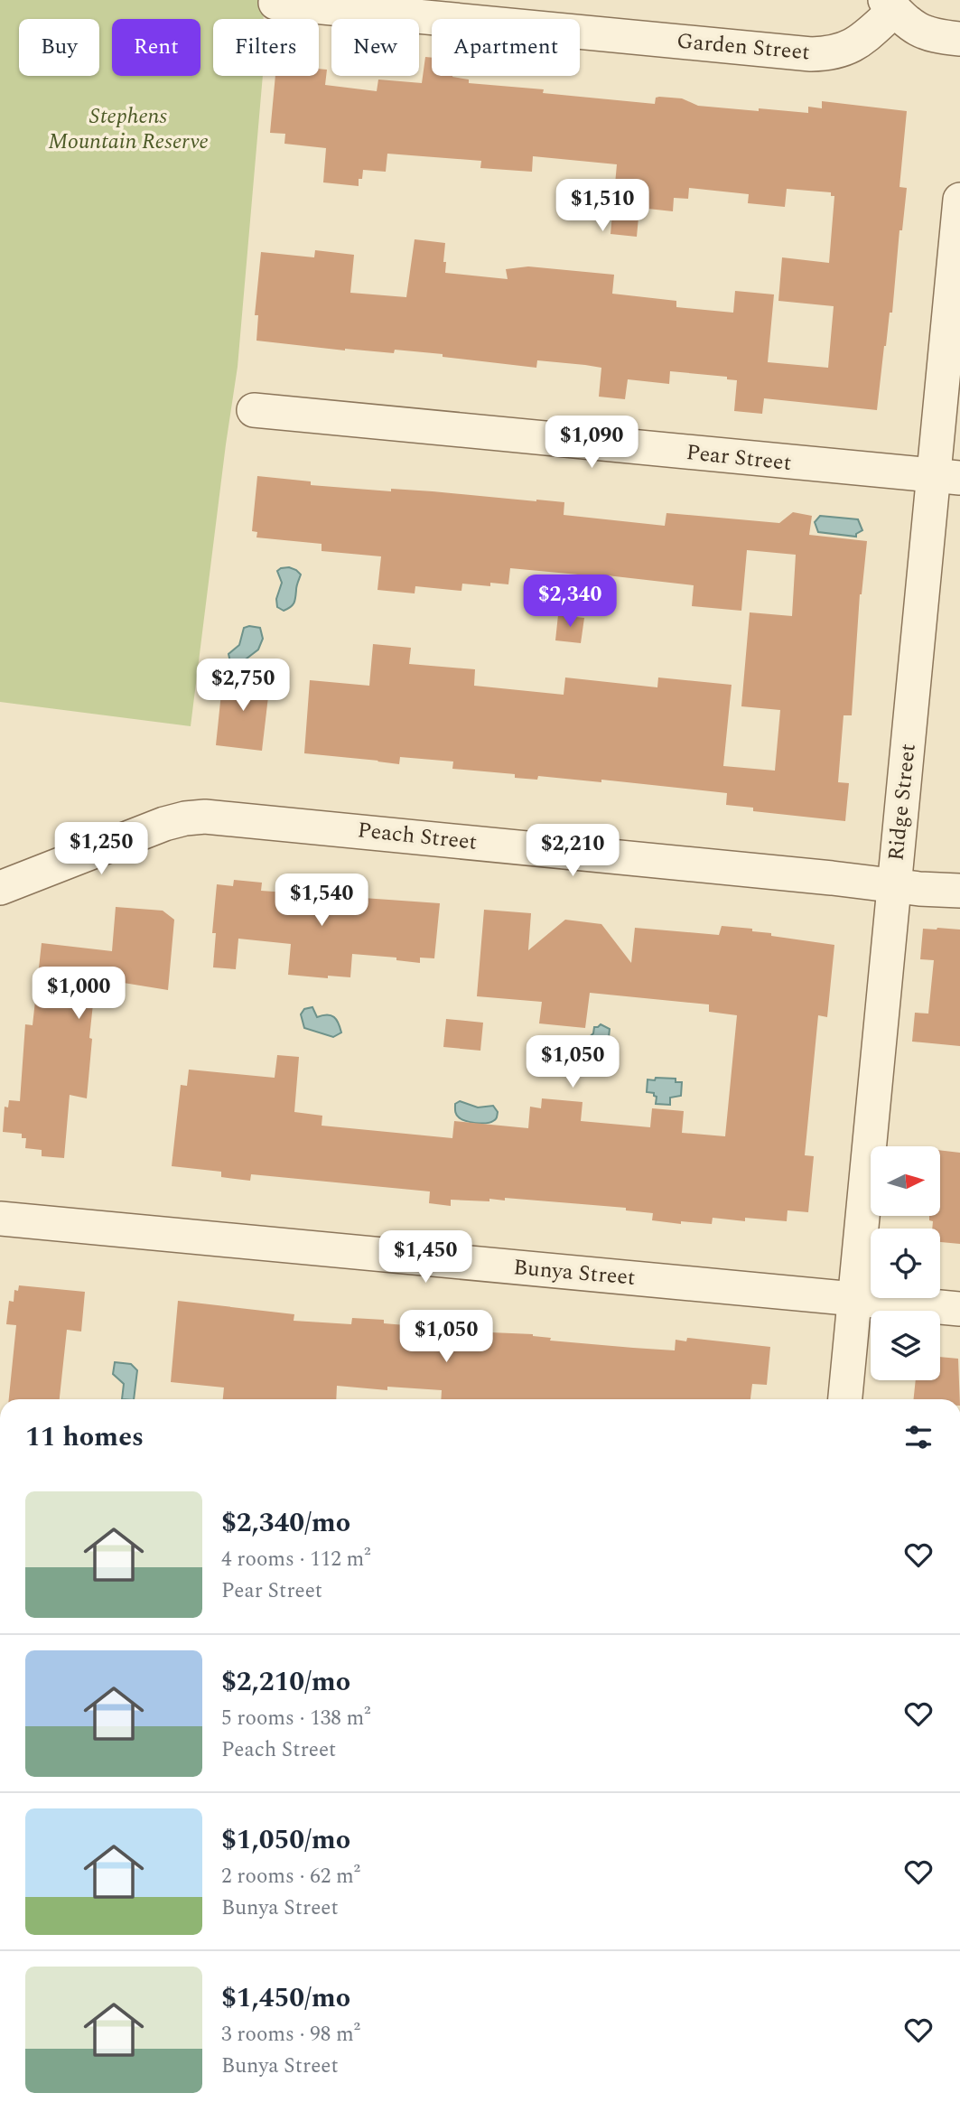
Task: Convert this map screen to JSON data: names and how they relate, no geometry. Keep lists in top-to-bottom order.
{
  "streets": {
    "street": [
      "Garden Street",
      "Pear Street",
      "Ridge Street",
      "Peach Street",
      "Bunya Street"
    ]
  },
  "crossings": [
    ["Pear Street", "Ridge Street"],
    ["Ridge Street", "Peach Street"],
    ["Ridge Street", "Bunya Street"]
  ],
  "parks": ["Stephens Mountain Reserve"],
  "north": "right",
  "page": {
    "chip": [
      "Buy",
      "Rent",
      "Filters",
      "New",
      "Apartment"
    ],
    "price": [
      "$1,510",
      "$1,090",
      "$2,340",
      "$2,750",
      "$1,250",
      "$2,210",
      "$1,540",
      "$1,000",
      "$1,050",
      "$1,450",
      "$1,050"
    ],
    "heading": "11 homes",
    "list": [
      {
        "name": "$2,340/mo",
        "note": "4 rooms · 112 m² · Pear Street"
      },
      {
        "name": "$2,210/mo",
        "note": "5 rooms · 138 m² · Peach Street"
      },
      {
        "name": "$1,050/mo",
        "note": "2 rooms · 62 m² · Bunya Street"
      },
      {
        "name": "$1,450/mo",
        "note": "3 rooms · 98 m² · Bunya Street"
      }
    ]
  }
}
